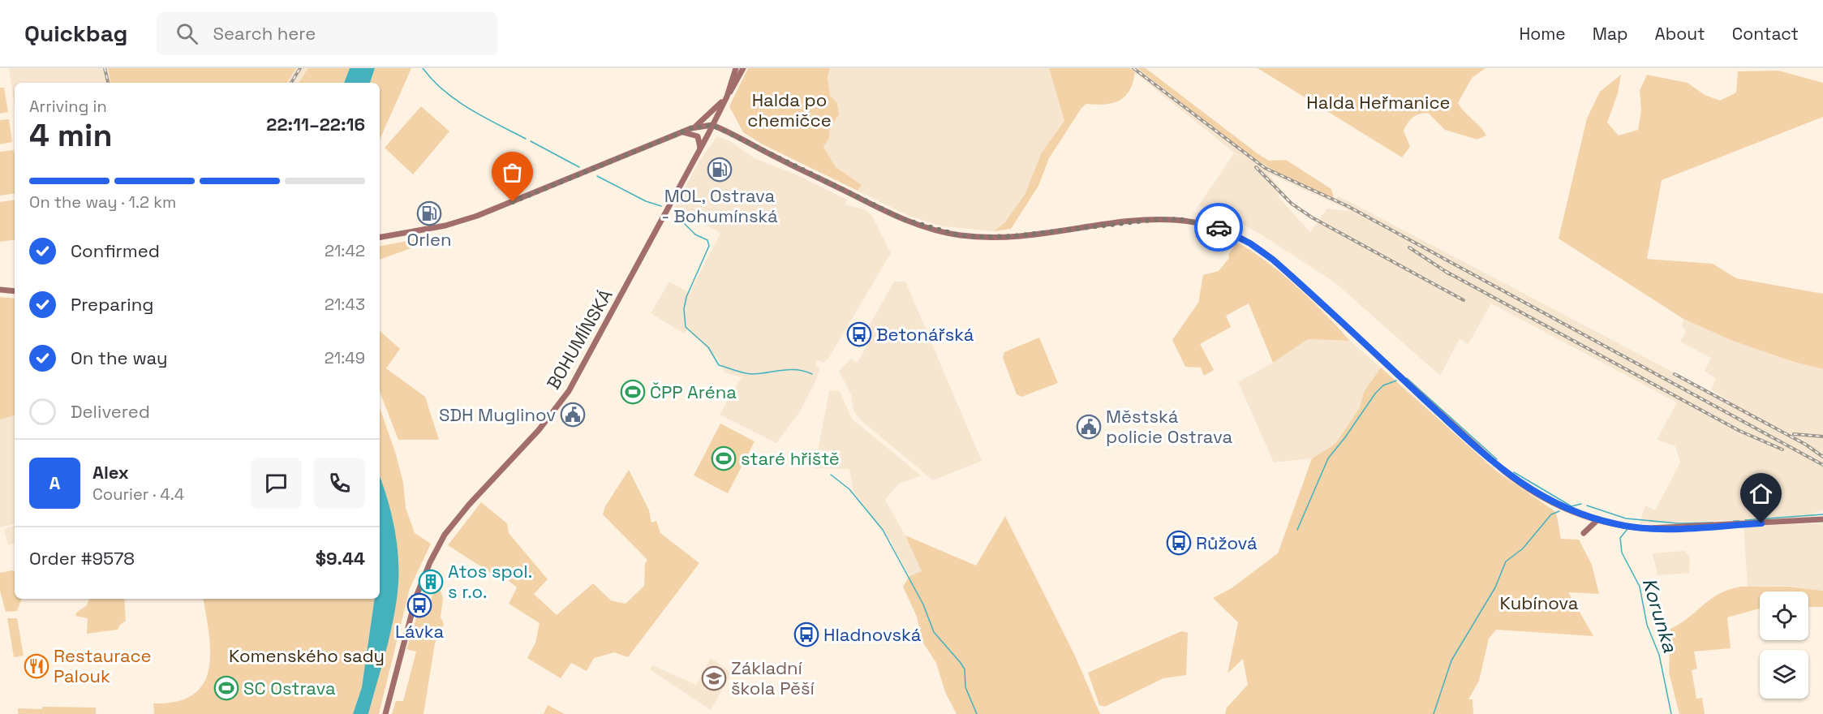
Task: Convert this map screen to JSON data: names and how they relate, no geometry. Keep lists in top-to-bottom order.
{
  "streets": {
    "main road": ["BOHUMÍNSKÁ"]
  },
  "water": ["Korunka"],
  "parks": [
    "Halda po chemičce",
    "Halda Heřmanice",
    "Kubínova",
    "Komenského sady"
  ],
  "places": {
    "fuel station": ["MOL, Ostrava - Bohumínská", "Orlen"],
    "bus stop": [
      "Betonářská",
      "Růžová",
      "Lávka",
      "Hladnovská"
    ],
    "sports": ["ČPP Aréna", "staré hřiště", "SC Ostrava"],
    "public building": ["SDH Muglinov", "Městská policie Ostrava"],
    "building": ["Atos spol. s r.o."],
    "restaurant": ["Restaurace Palouk"],
    "school or university": ["Základní škola Pěší"]
  },
  "page": {
    "header": "Quickbag",
    "search": "Search here",
    "nav": [
      "Home",
      "Map",
      "About",
      "Contact"
    ],
    "heading": ["4 min", "Arriving in", "22:11–22:16"],
    "panel": [
      "Alex",
      "Courier · 4.4",
      "Order #9578",
      "$9.44"
    ],
    "bar": "On the way · 1.2 km",
    "list": [
      ["Confirmed", "21:42"],
      ["Preparing", "21:43"],
      ["On the way", "21:49"],
      "Delivered"
    ],
    "round": "A"
  }
}
